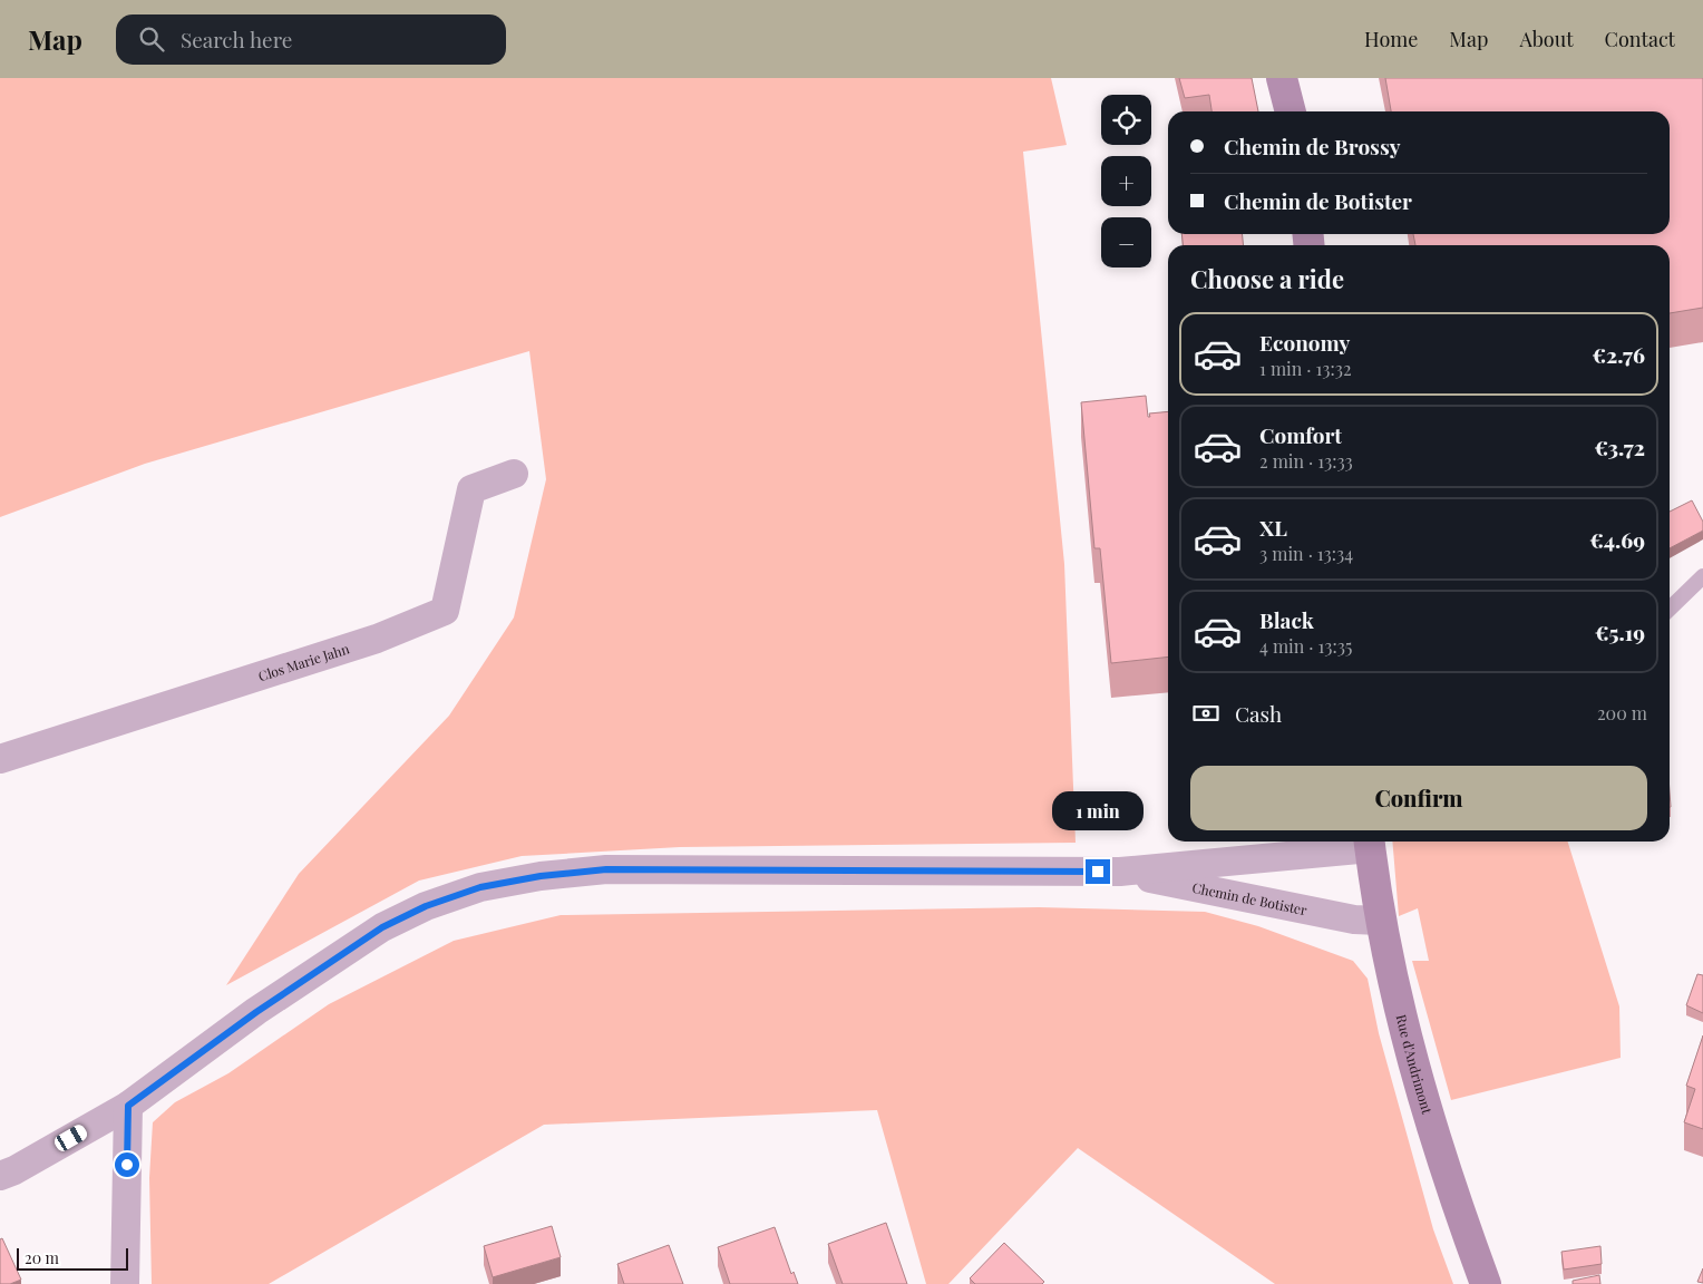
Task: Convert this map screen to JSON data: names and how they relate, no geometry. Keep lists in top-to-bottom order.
{
  "streets": {
    "street": ["Clos Marie Jahn", "Chemin de Botister", "Rue d'Andrimont"]
  },
  "crossings": [
    ["Chemin de Botister", "Rue d'Andrimont"]
  ],
  "scale_bar": "20 m",
  "page": {
    "header": "Map",
    "search": "Search here",
    "nav": [
      "Home",
      "Map",
      "About",
      "Contact"
    ],
    "map_buttons": ["+", "−"],
    "banner": ["Chemin de Brossy", "Chemin de Botister"],
    "heading": "Choose a ride",
    "list": [
      {
        "name": "Economy",
        "note": "1 min · 13:32",
        "value": "€2.76"
      },
      {
        "name": "Comfort",
        "note": "2 min · 13:33",
        "value": "€3.72"
      },
      {
        "name": "XL",
        "note": "3 min · 13:34",
        "value": "€4.69"
      },
      {
        "name": "Black",
        "note": "4 min · 13:35",
        "value": "€5.19"
      }
    ],
    "pay": ["Cash", "200 m"],
    "buttons": "Confirm",
    "bubble": "1 min",
    "scale": "20 m"
  }
}
